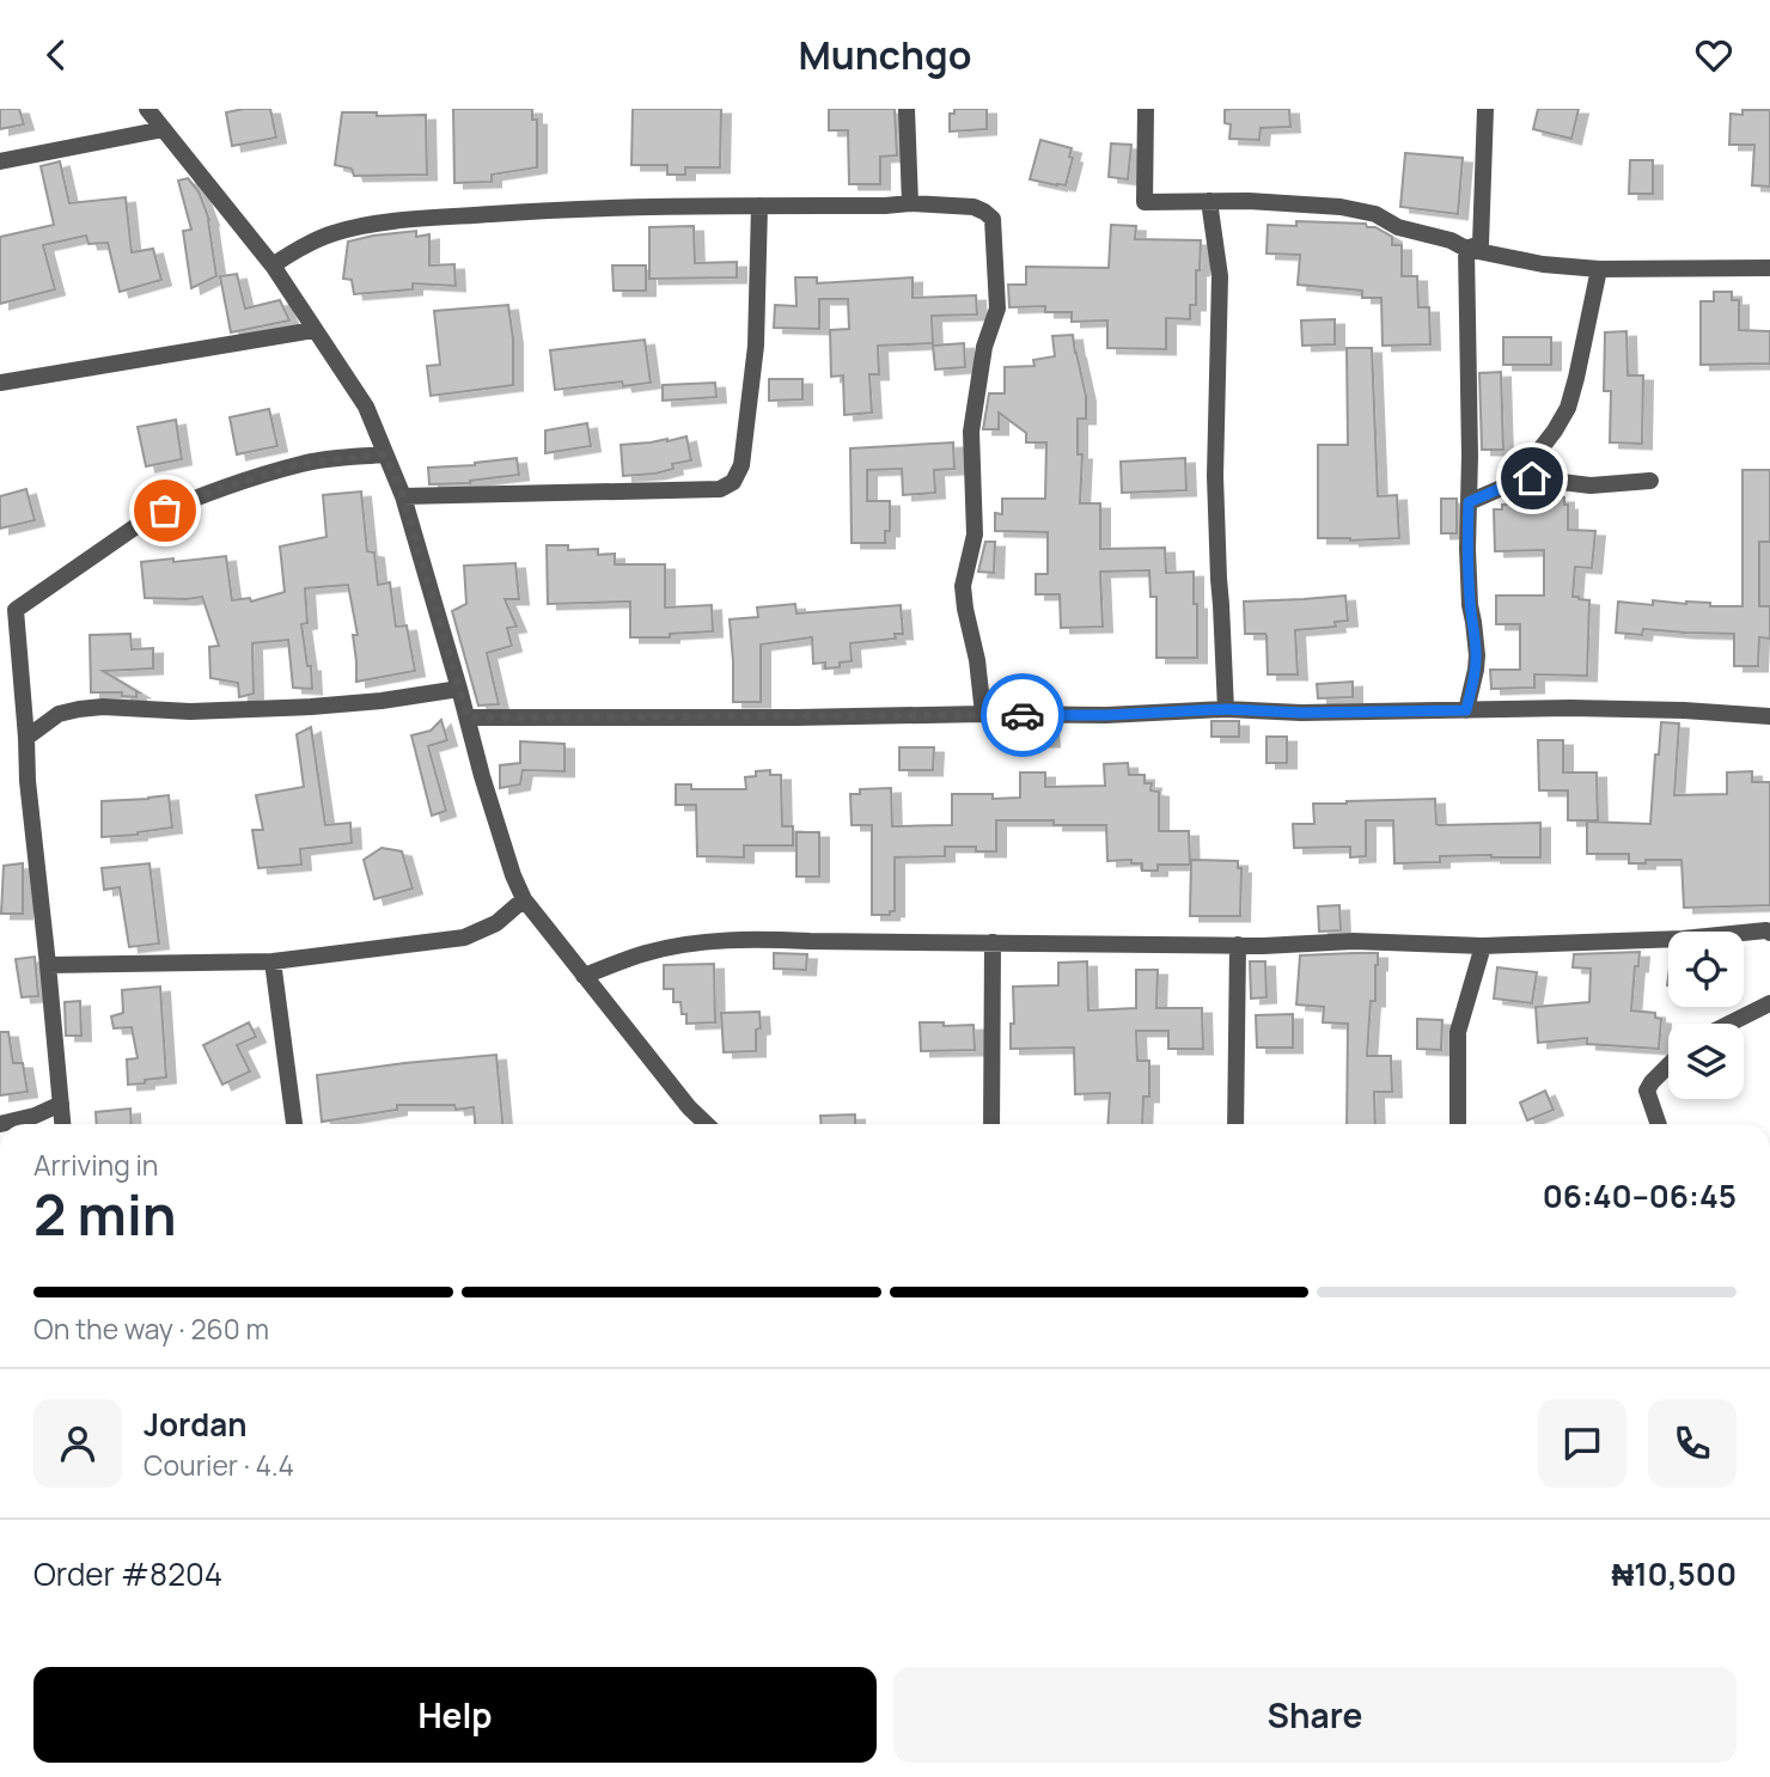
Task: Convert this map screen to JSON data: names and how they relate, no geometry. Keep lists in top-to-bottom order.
{
  "page": {
    "header": "Munchgo",
    "heading": ["2 min", "Arriving in", "06:40–06:45"],
    "panel": [
      "Jordan",
      "Courier · 4.4",
      "Order #8204",
      "₦10,500"
    ],
    "bar": "On the way · 260 m",
    "buttons": ["Help", "Share"]
  }
}
